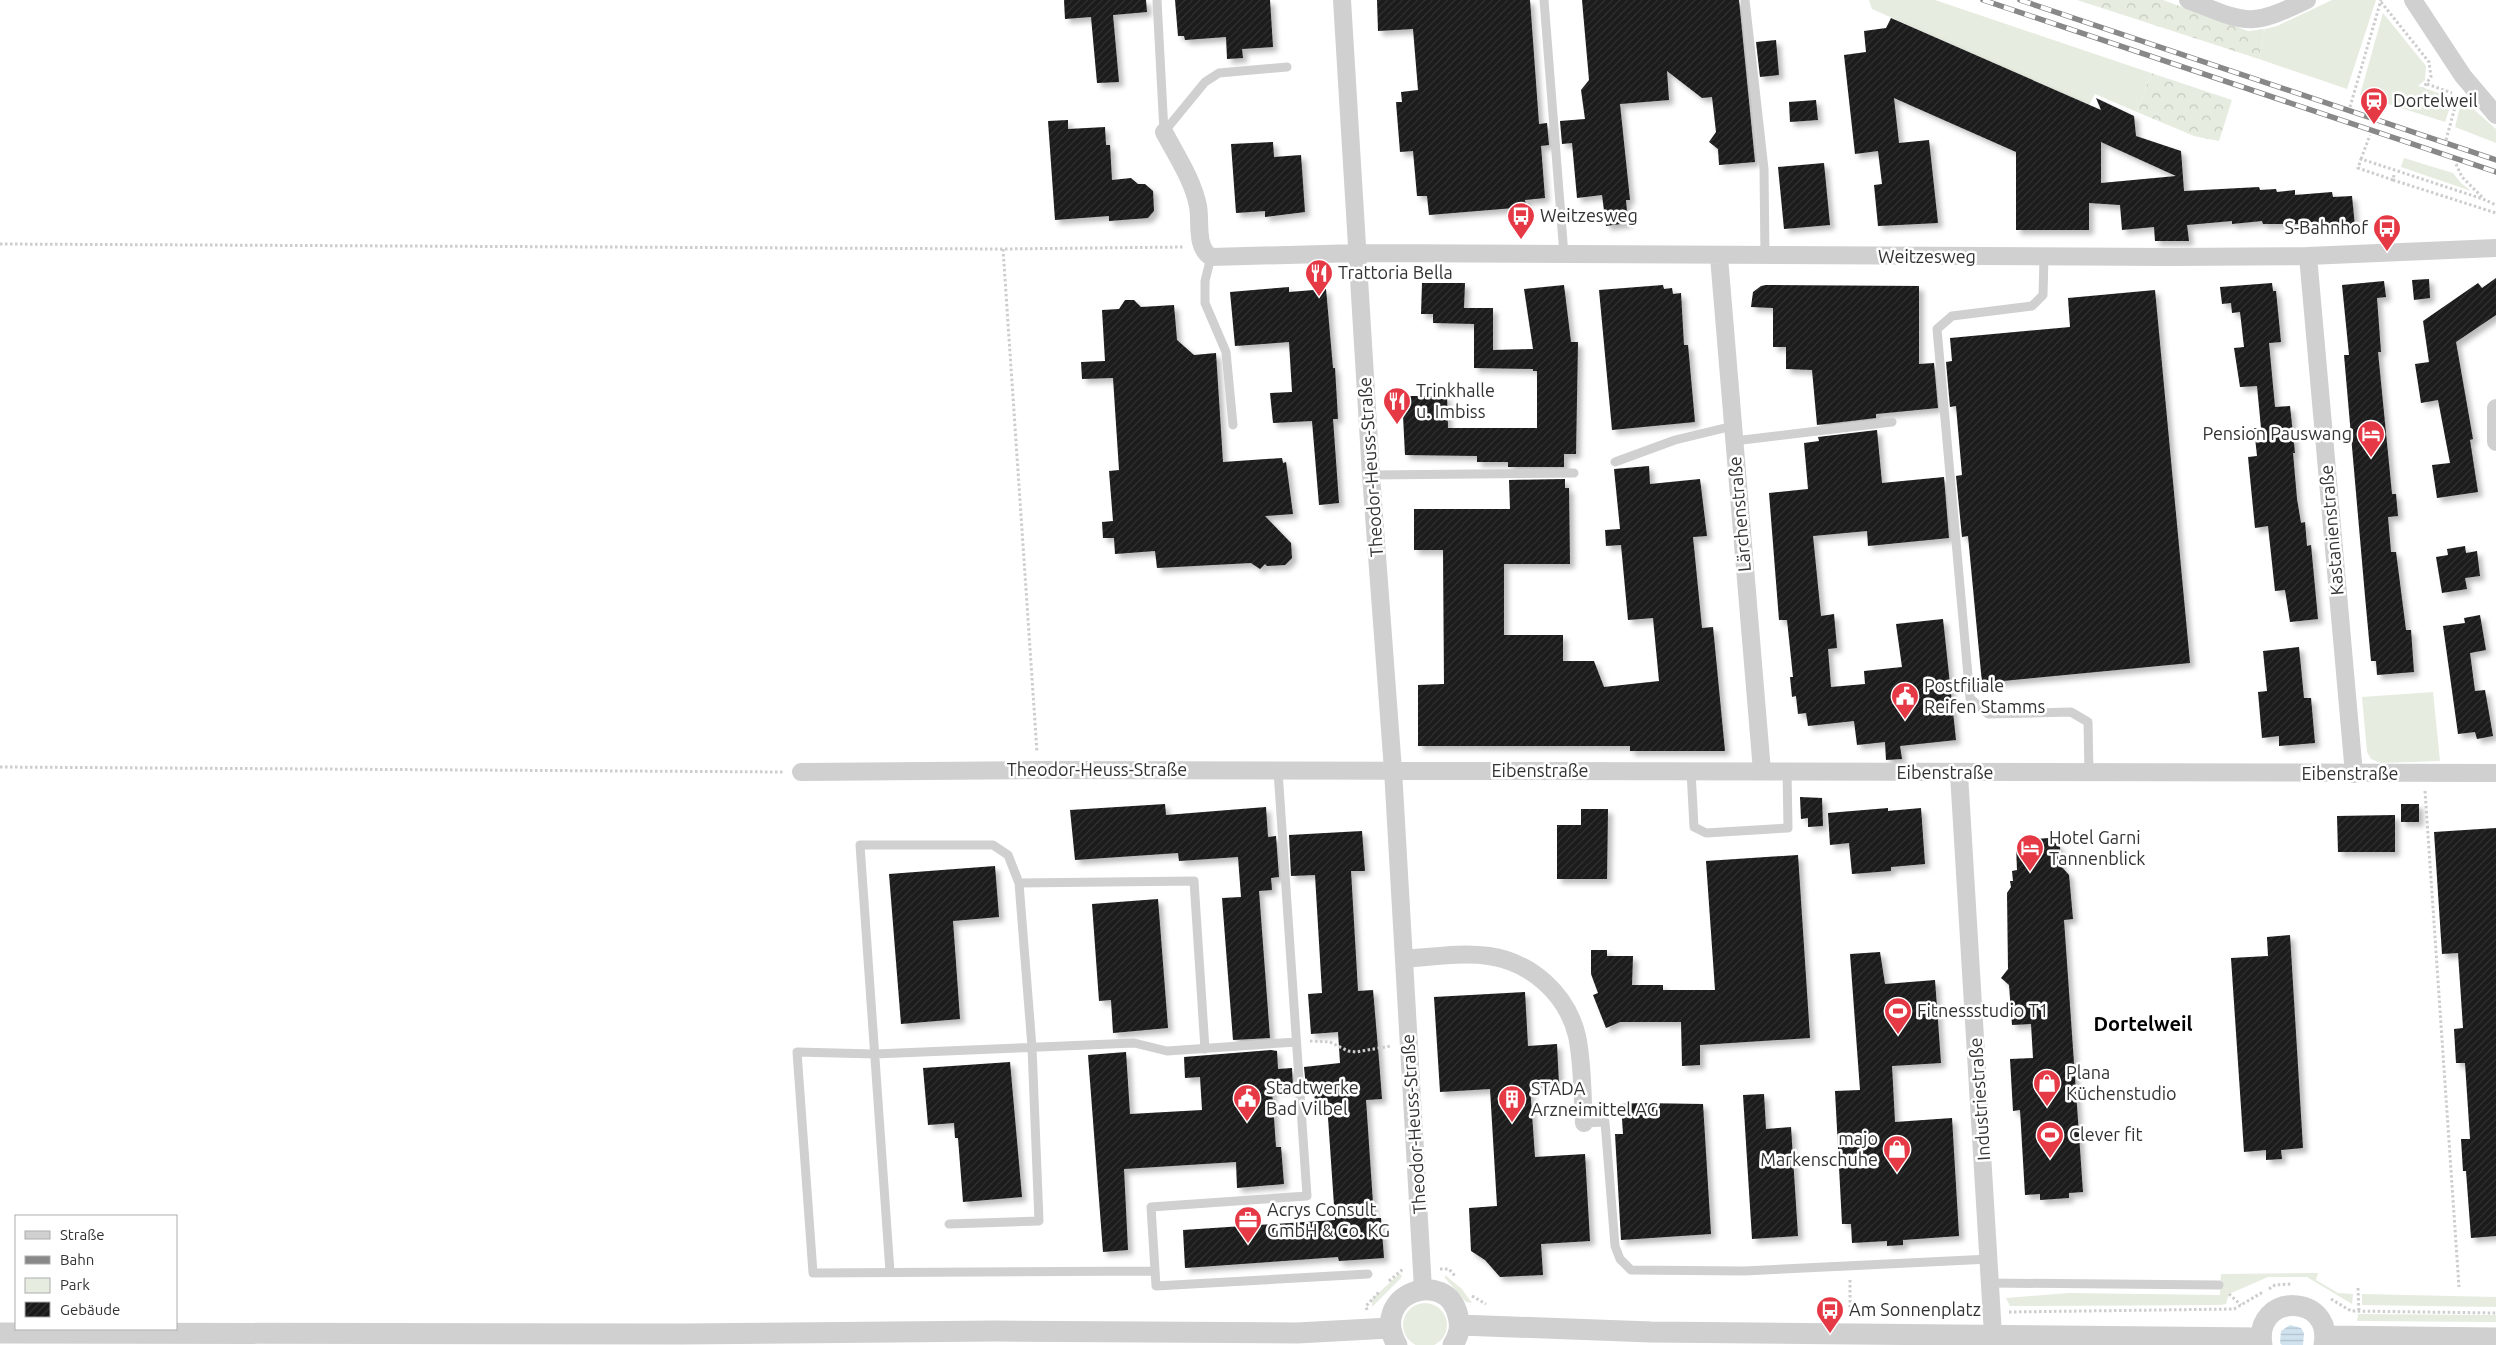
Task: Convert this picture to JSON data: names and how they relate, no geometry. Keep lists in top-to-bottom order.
{
  "streets": {
    "street": [
      "Weitzesweg",
      "Theodor-Heuss-Straße",
      "Lärchenstraße",
      "Kastanienstraße",
      "Eibenstraße",
      "Industriestraße"
    ]
  },
  "crossings": [
    ["Weitzesweg", "Theodor-Heuss-Straße"],
    ["Weitzesweg", "Lärchenstraße"],
    ["Weitzesweg", "Kastanienstraße"],
    ["Theodor-Heuss-Straße", "Eibenstraße"],
    ["Lärchenstraße", "Eibenstraße"],
    ["Kastanienstraße", "Eibenstraße"],
    ["Eibenstraße", "Industriestraße"]
  ],
  "districts": ["Dortelweil"],
  "places": {
    "station": ["Dortelweil"],
    "bus stop": ["Weitzesweg", "S-Bahnhof", "Am Sonnenplatz"],
    "restaurant": ["Trattoria Bella", "Trinkhalle u. Imbiss"],
    "hotel": ["Pension Pauswang", "Hotel Garni Tannenblick"],
    "public building": ["Postfiliale Reifen Stamms", "Stadtwerke Bad Vilbel"],
    "sports": ["Fitnessstudio T1", "Clever fit"],
    "shop": ["Plana Küchenstudio", "majo Markenschuhe"],
    "building": ["STADA Arzneimittel AG"],
    "office": ["Acrys Consult GmbH & Co. KG"]
  },
  "legend": [
    "Straße",
    "Bahn",
    "Park",
    "Gebäude"
  ]
}
